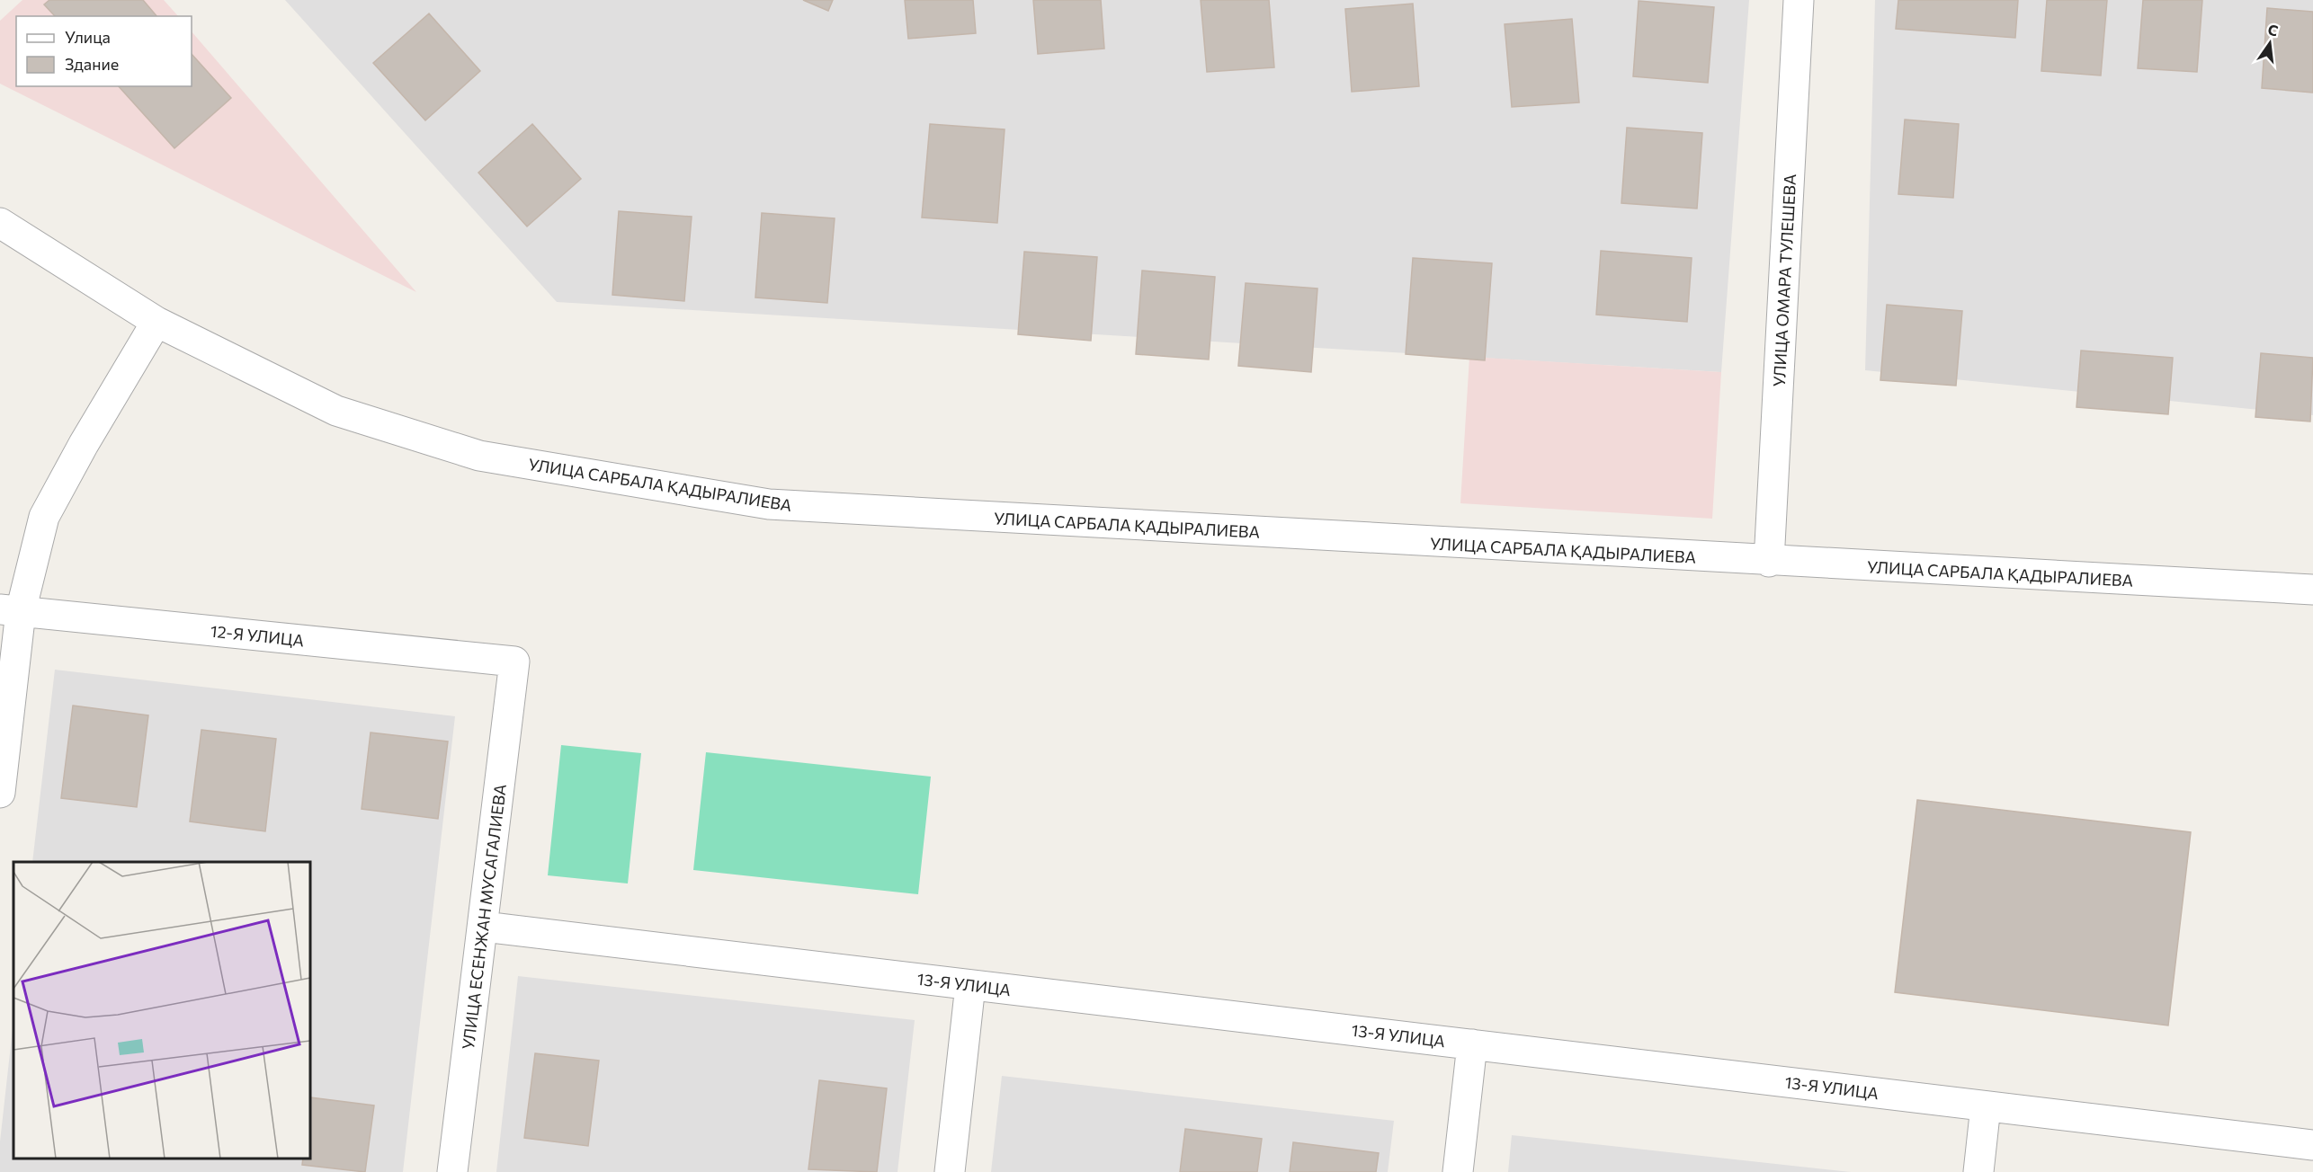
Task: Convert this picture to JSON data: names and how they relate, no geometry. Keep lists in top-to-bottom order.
{
  "streets": {
    "street": [
      "УЛИЦА ОМАРА ТУЛЕШЕВА",
      "УЛИЦА САРБАЛА ҚАДЫРАЛИЕВА",
      "12-Я УЛИЦА",
      "УЛИЦА ЕСЕНЖАН МУСАГАЛИЕВА",
      "13-Я УЛИЦА"
    ]
  },
  "crossings": [
    ["УЛИЦА ОМАРА ТУЛЕШЕВА", "УЛИЦА САРБАЛА ҚАДЫРАЛИЕВА"],
    ["12-Я УЛИЦА", "УЛИЦА ЕСЕНЖАН МУСАГАЛИЕВА"],
    ["УЛИЦА ЕСЕНЖАН МУСАГАЛИЕВА", "13-Я УЛИЦА"]
  ],
  "legend": ["Улица", "Здание"],
  "north": "top"
}
